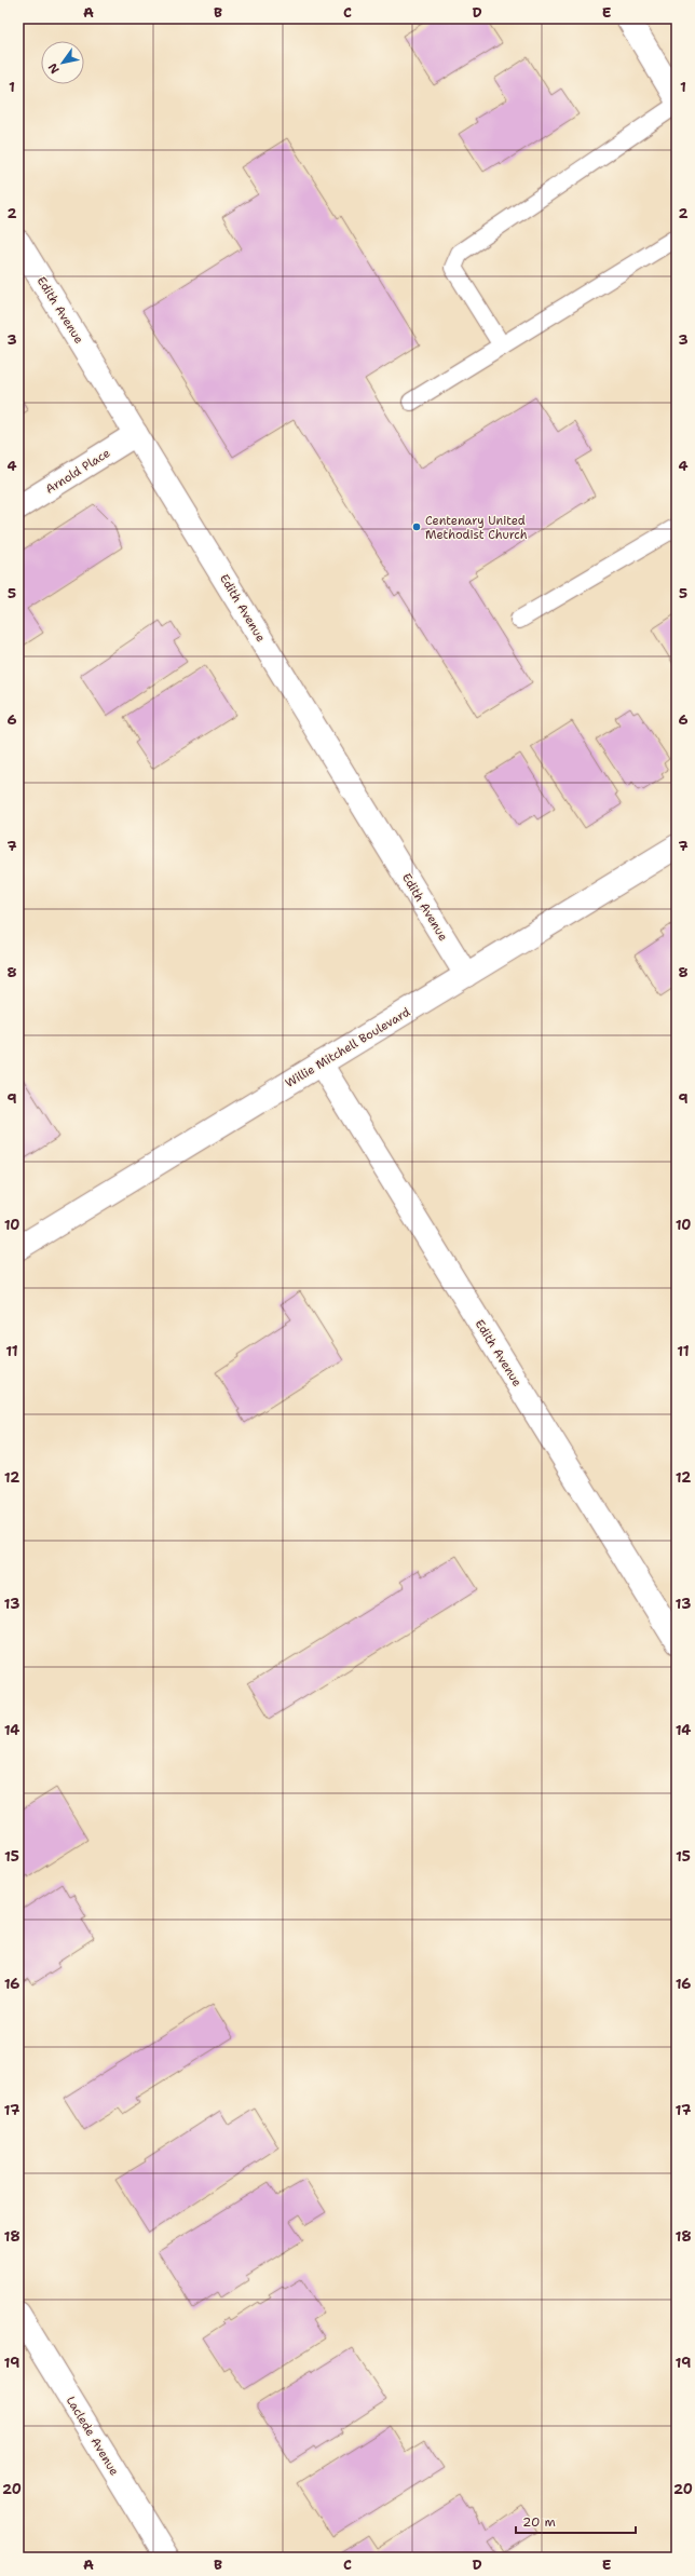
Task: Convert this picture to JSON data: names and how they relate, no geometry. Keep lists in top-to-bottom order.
{
  "streets": {
    "street": [
      "Edith Avenue",
      "Arnold Place",
      "Willie Mitchell Boulevard",
      "Laclede Avenue"
    ]
  },
  "crossings": [
    ["Edith Avenue", "Arnold Place"],
    ["Edith Avenue", "Willie Mitchell Boulevard"]
  ],
  "places": ["Centenary United Methodist Church"],
  "scale_bar": "20 m",
  "north": "bottom left",
  "grid": {
    "columns": [
      "A",
      "B",
      "C",
      "D",
      "E"
    ],
    "rows": [
      "1",
      "2",
      "3",
      "4",
      "5",
      "6",
      "7",
      "8",
      "9",
      "10",
      "11",
      "12",
      "13",
      "14",
      "15",
      "16",
      "17",
      "18",
      "19",
      "20"
    ]
  }
}
